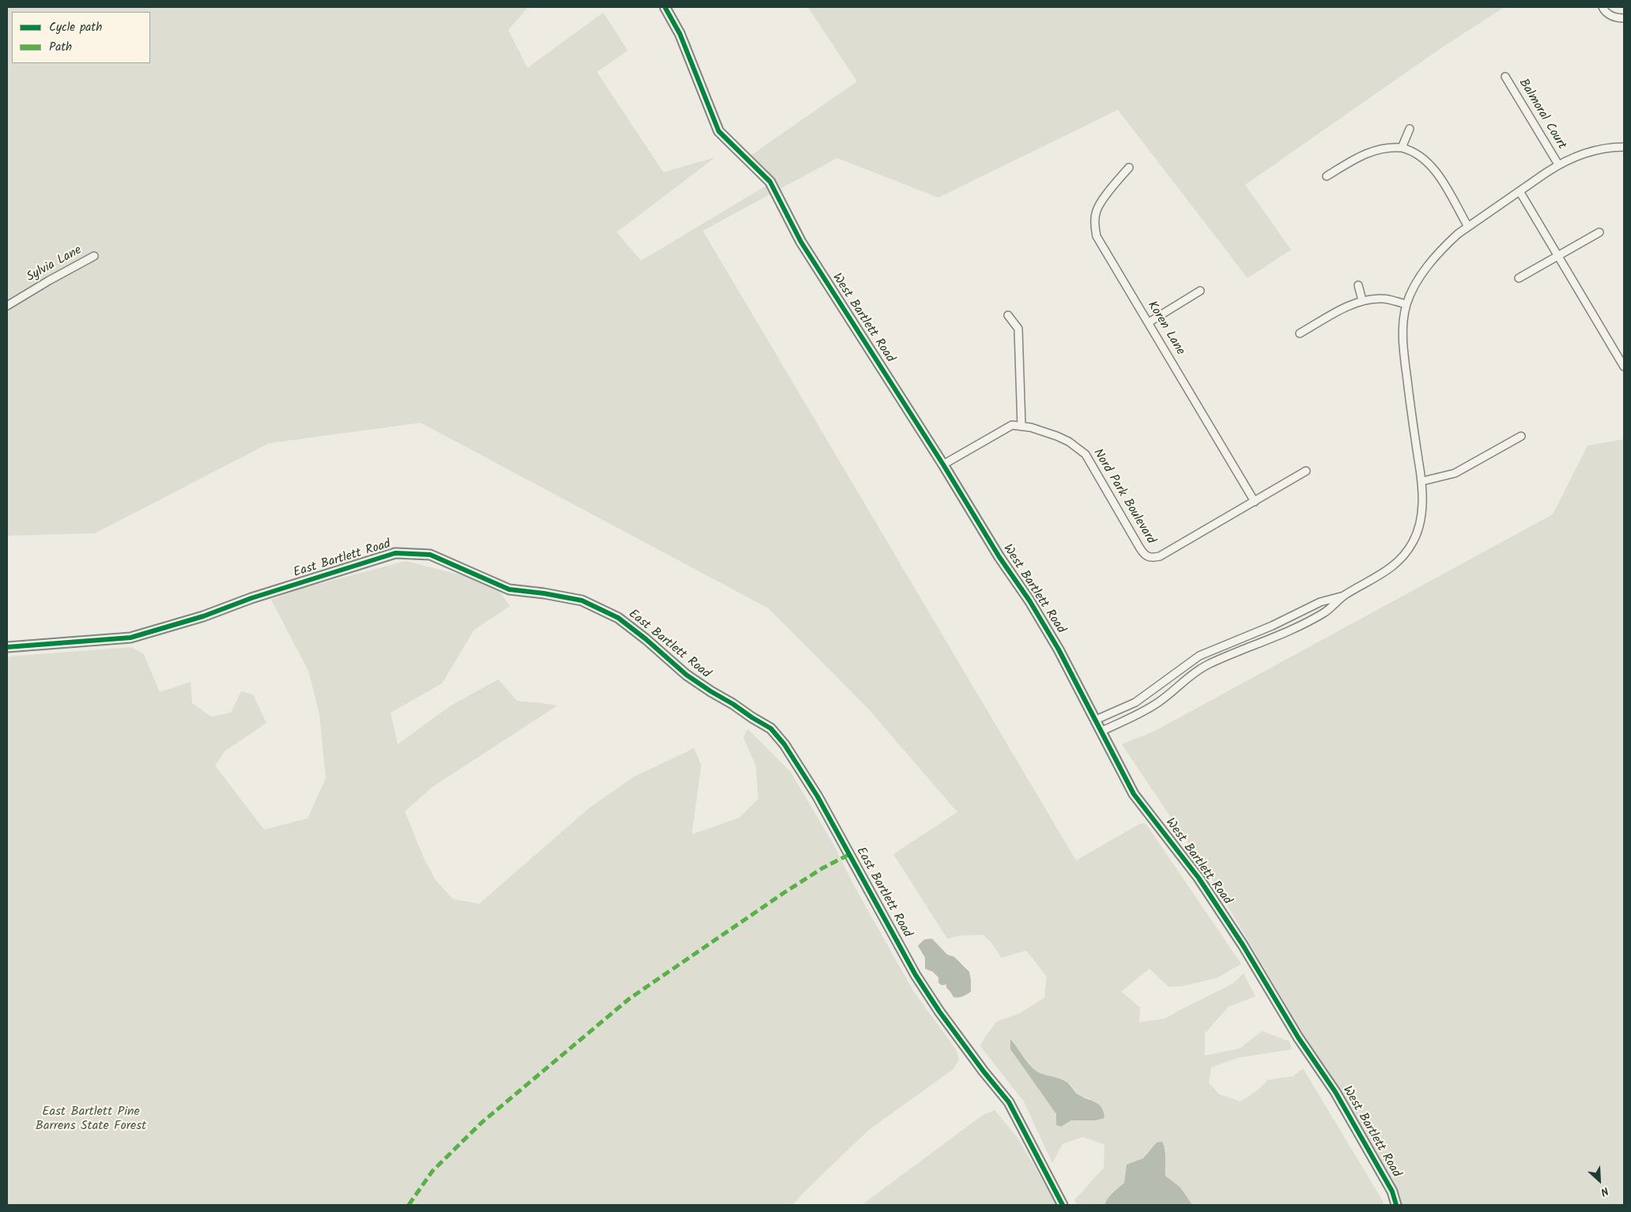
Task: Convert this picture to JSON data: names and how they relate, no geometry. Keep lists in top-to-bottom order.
{
  "streets": {
    "street": [
      "Balmoral Court",
      "Sylvia Lane",
      "West Bartlett Road",
      "Koren Lane",
      "Nord Park Boulevard",
      "East Bartlett Road"
    ]
  },
  "crossings": [
    ["West Bartlett Road", "Nord Park Boulevard"],
    ["Koren Lane", "Nord Park Boulevard"]
  ],
  "parks": ["East Bartlett Pine Barrens State Forest"],
  "legend": ["Cycle path", "Path"],
  "north": "bottom right"
}
